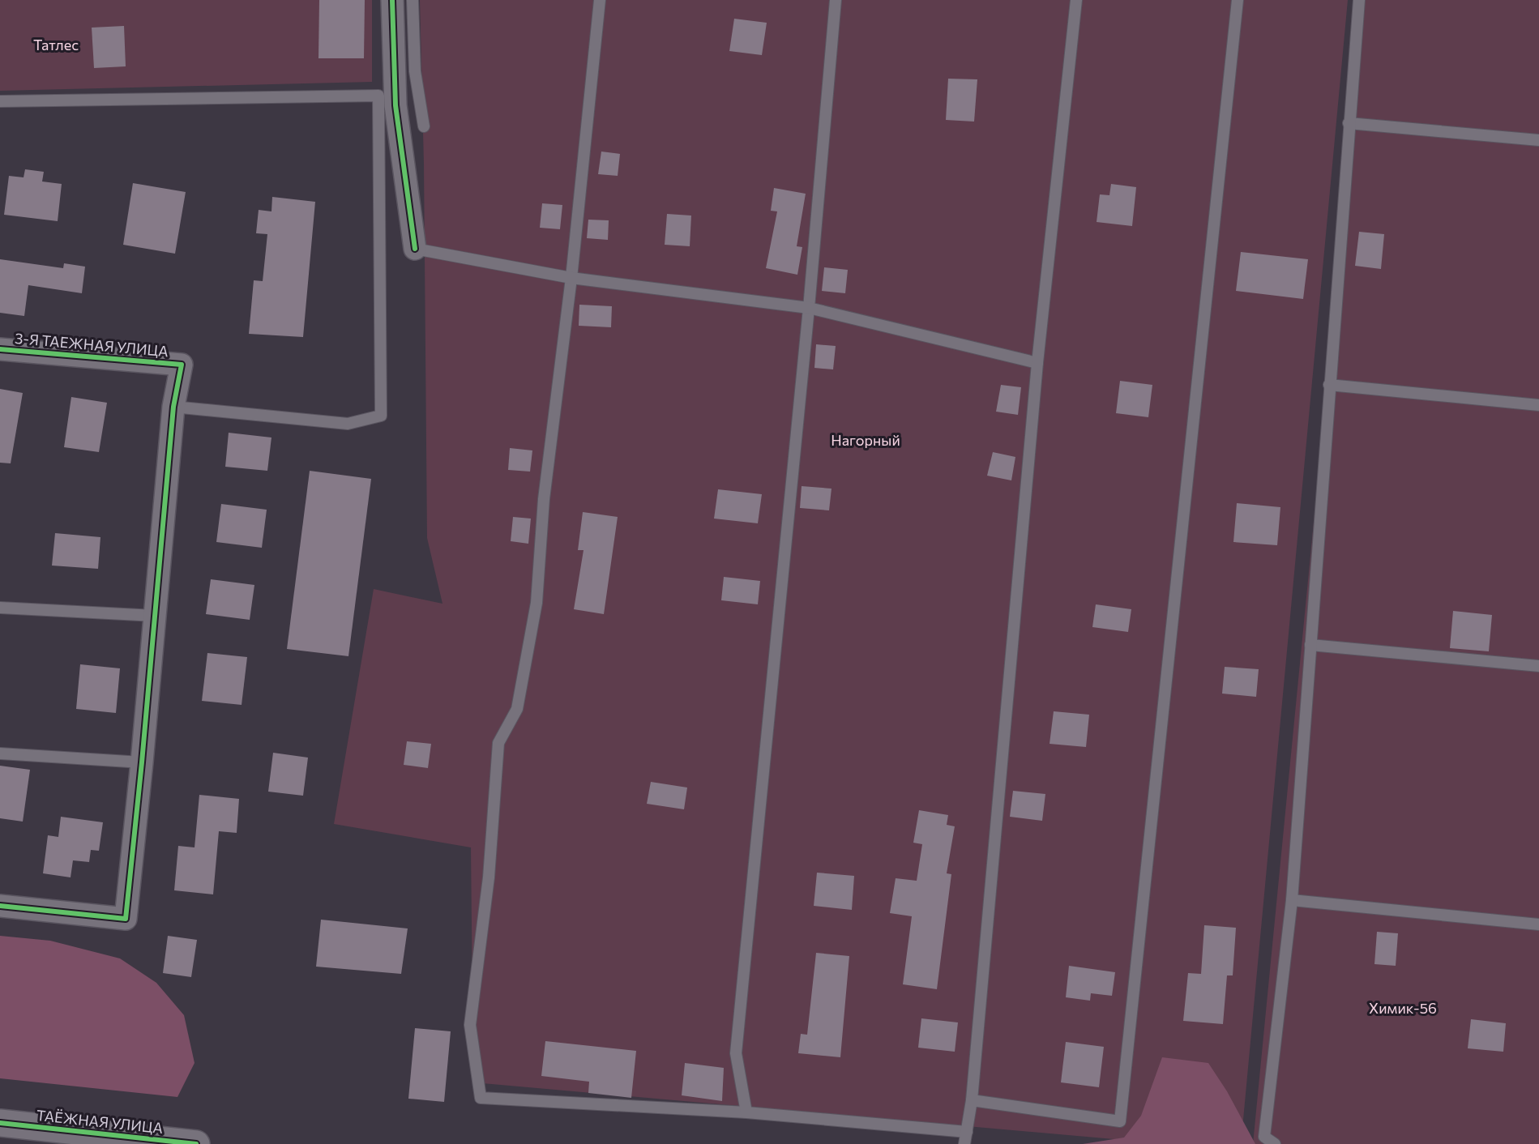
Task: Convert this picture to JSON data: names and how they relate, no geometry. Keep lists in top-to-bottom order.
{
  "streets": {
    "street": ["3-Я ТАЕЖНАЯ УЛИЦА", "ТАЁЖНАЯ УЛИЦА"]
  },
  "parks": ["Татлес", "Нагорный", "Химик-56"]
}
